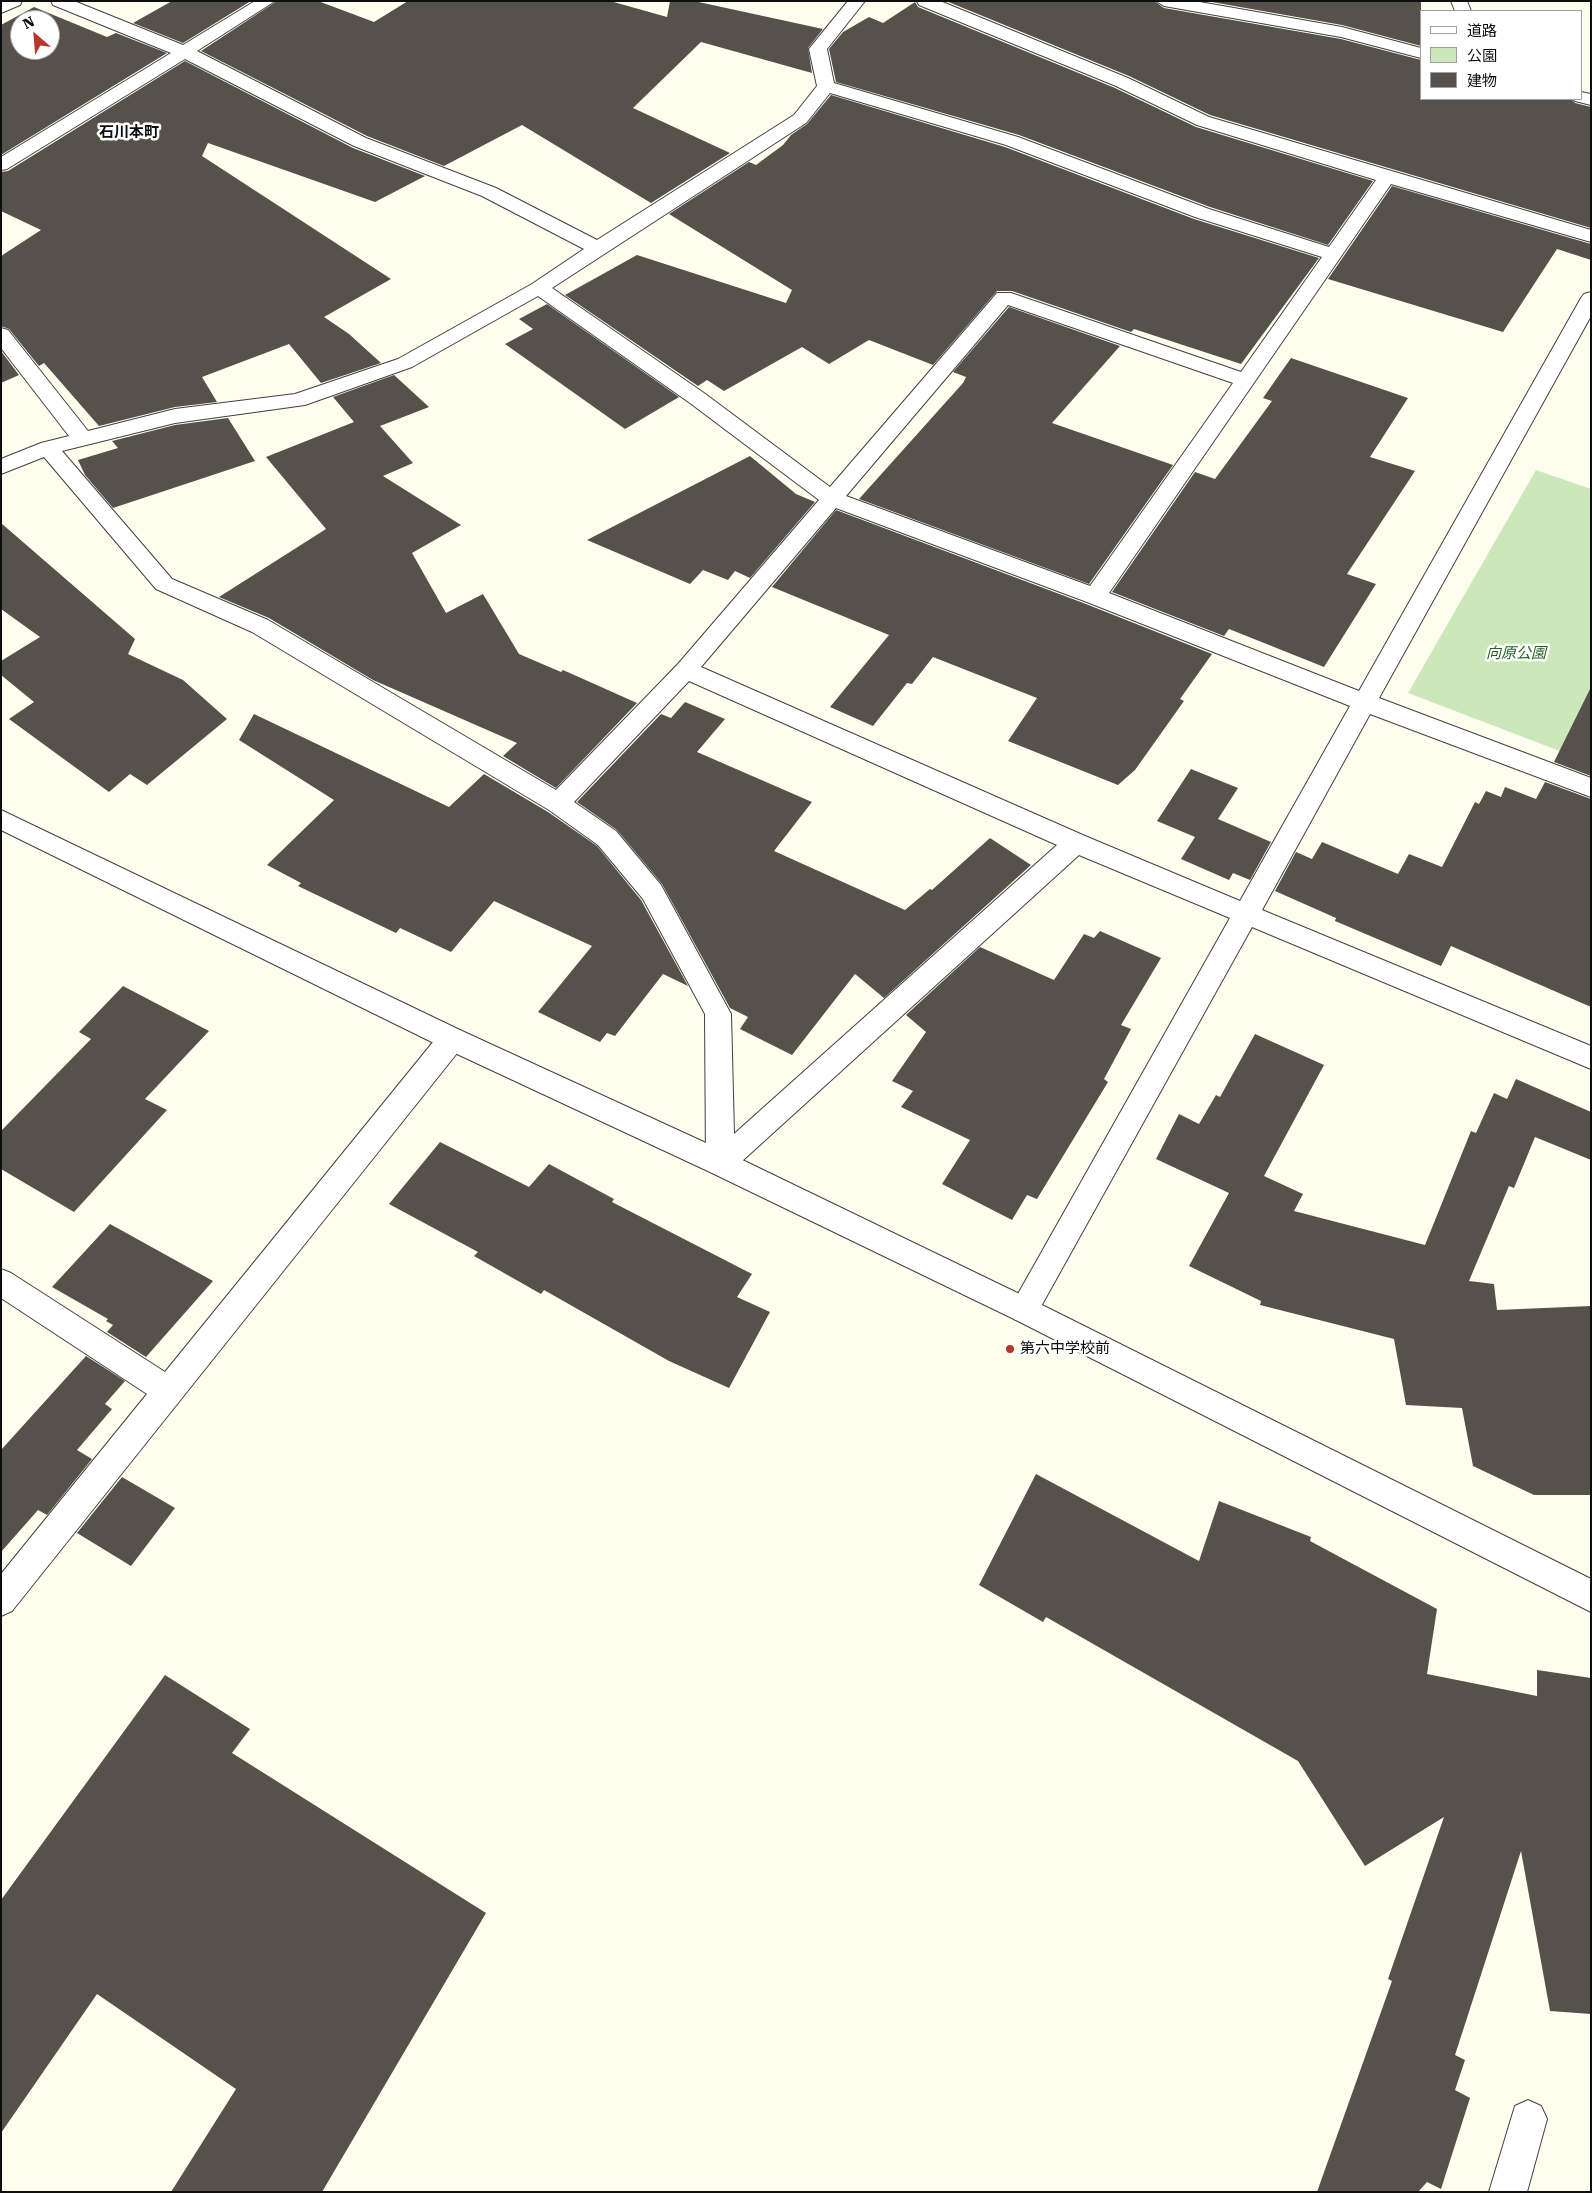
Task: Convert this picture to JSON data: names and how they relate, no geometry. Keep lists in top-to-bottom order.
{
  "districts": ["石川本町"],
  "parks": ["向原公園"],
  "places": ["第六中学校前"],
  "legend": ["道路", "公園", "建物"],
  "north": "top left"
}
